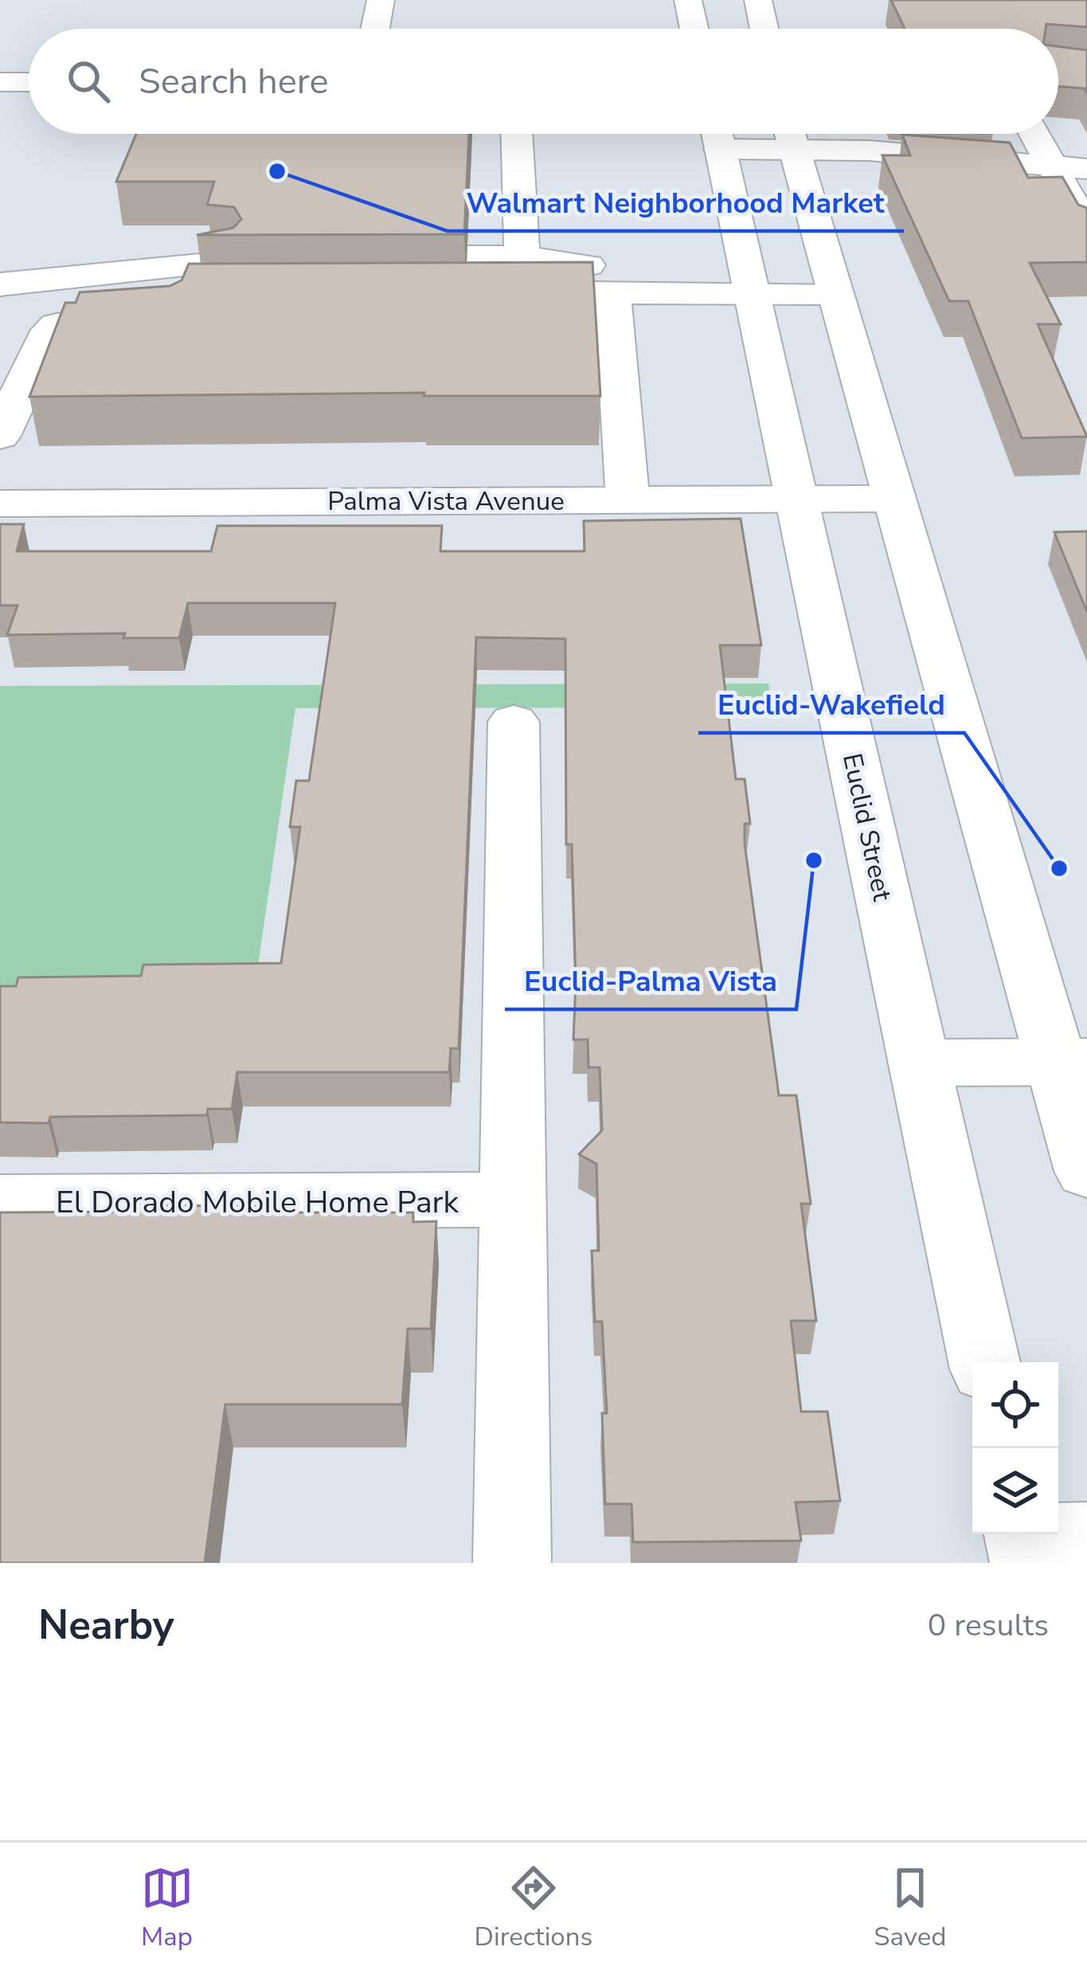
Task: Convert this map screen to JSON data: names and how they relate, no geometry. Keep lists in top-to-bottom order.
{
  "streets": {
    "main road": ["Palma Vista Avenue", "Euclid Street", "El Dorado Mobile Home Park"]
  },
  "crossings": [
    ["Palma Vista Avenue", "Euclid Street"]
  ],
  "places": ["Walmart Neighborhood Market", "Euclid-Palma Vista", "Euclid-Wakefield"],
  "page": {
    "search": "Search here",
    "heading": ["Nearby", "0 results"],
    "nav": ["Map", "Directions", "Saved"]
  }
}
